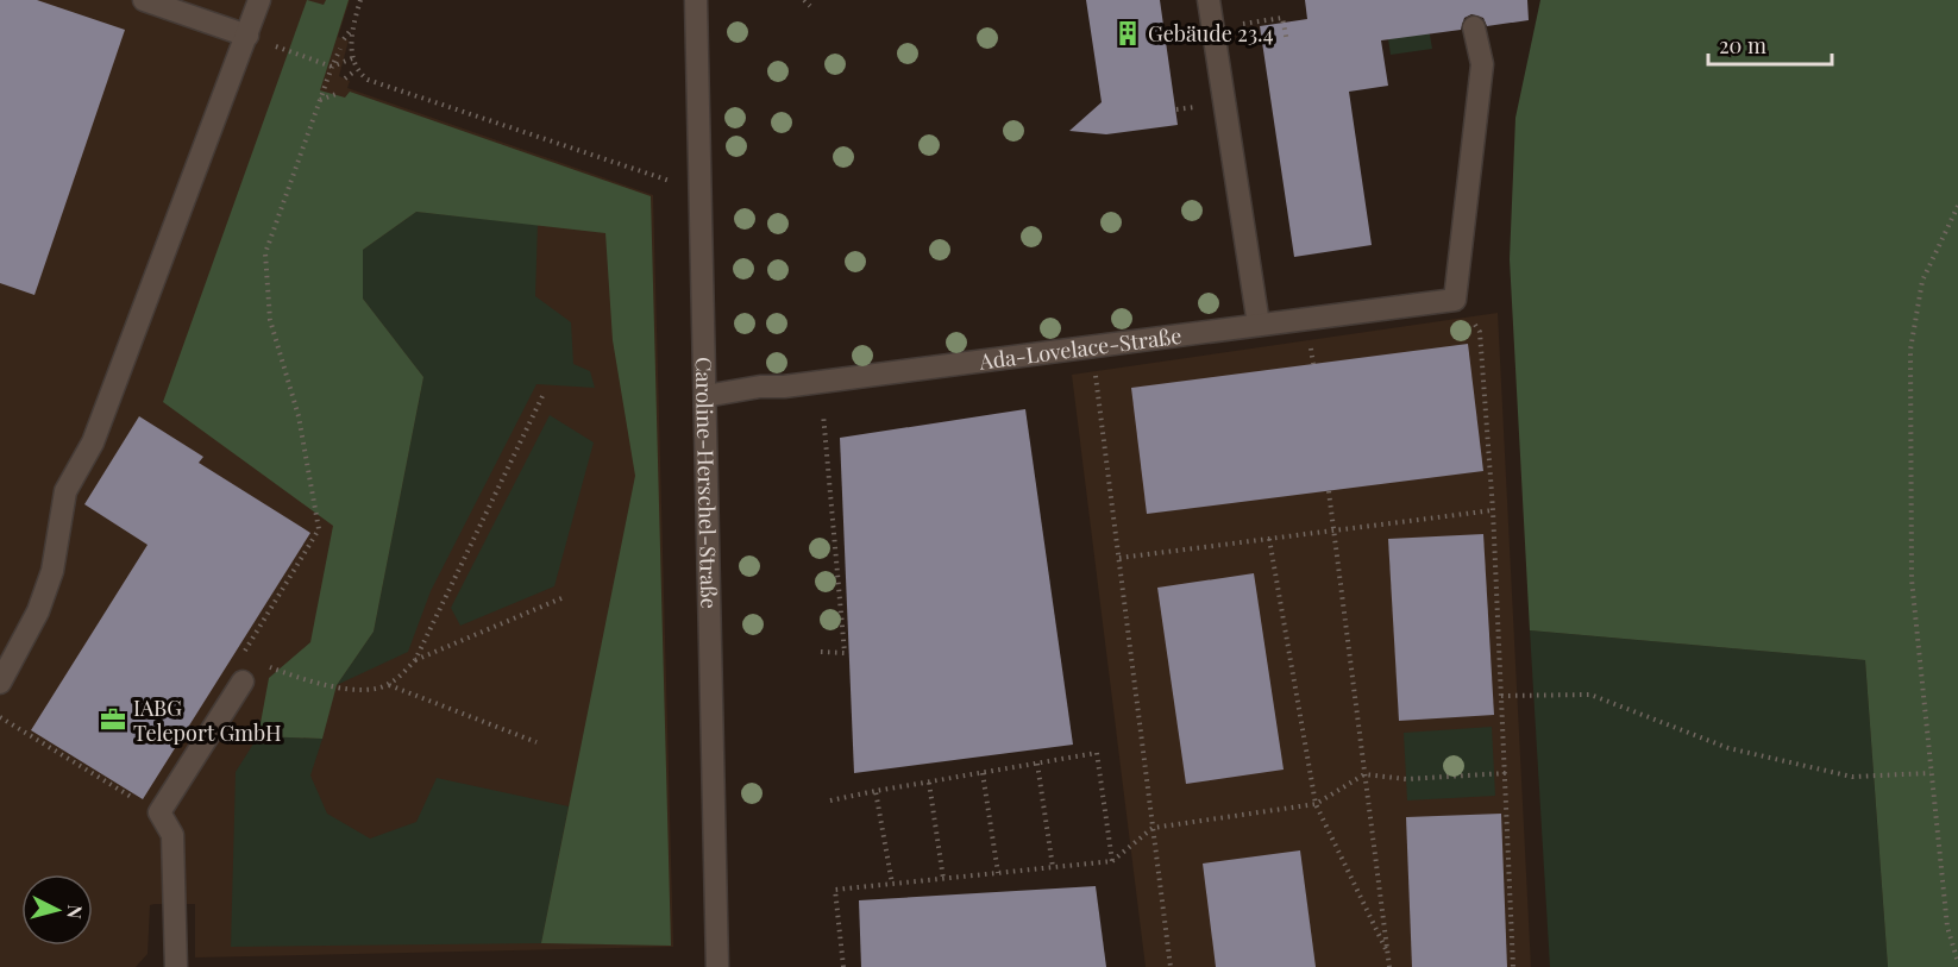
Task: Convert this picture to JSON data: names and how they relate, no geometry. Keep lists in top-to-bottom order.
{
  "streets": {
    "street": ["Ada-Lovelace-Straße", "Caroline-Herschel-Straße"]
  },
  "crossings": [
    ["Ada-Lovelace-Straße", "Caroline-Herschel-Straße"]
  ],
  "places": {
    "building": ["Gebäude 23.4"],
    "office": ["IABG Teleport GmbH"]
  },
  "scale_bar": "20 m",
  "north": "right"
}
